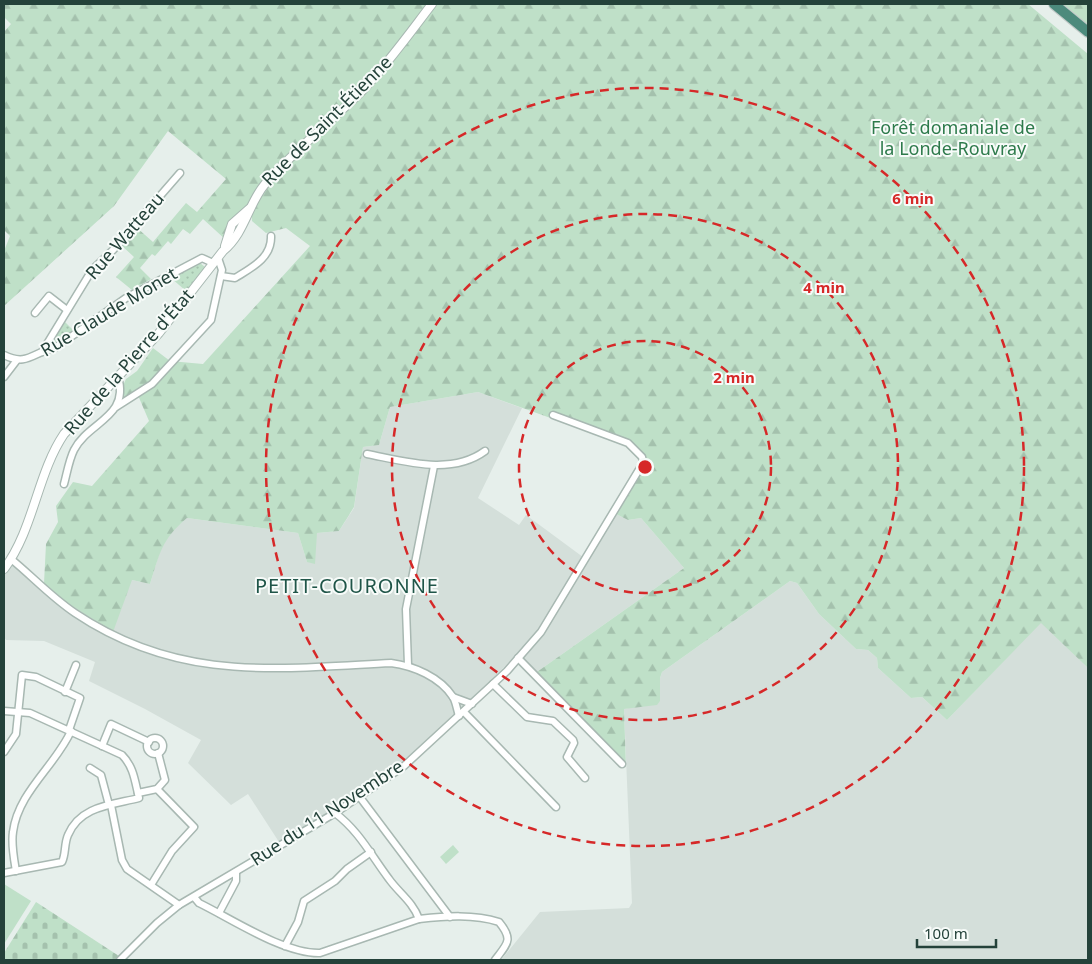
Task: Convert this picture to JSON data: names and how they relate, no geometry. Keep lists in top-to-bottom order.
{
  "streets": {
    "street": [
      "Rue de Saint-Étienne",
      "Rue Watteau",
      "Rue Claude Monet",
      "Rue de la Pierre d'État",
      "Rue du 11 Novembre"
    ]
  },
  "crossings": [
    ["Rue de Saint-Étienne", "Rue de la Pierre d'État"],
    ["Rue Watteau", "Rue Claude Monet"],
    ["Rue Claude Monet", "Rue de la Pierre d'État"]
  ],
  "districts": ["PETIT-COURONNE"],
  "parks": ["Forêt domaniale de la Londe-Rouvray"],
  "scale_bar": "100 m",
  "rings": ["6 min", "4 min", "2 min"]
}
